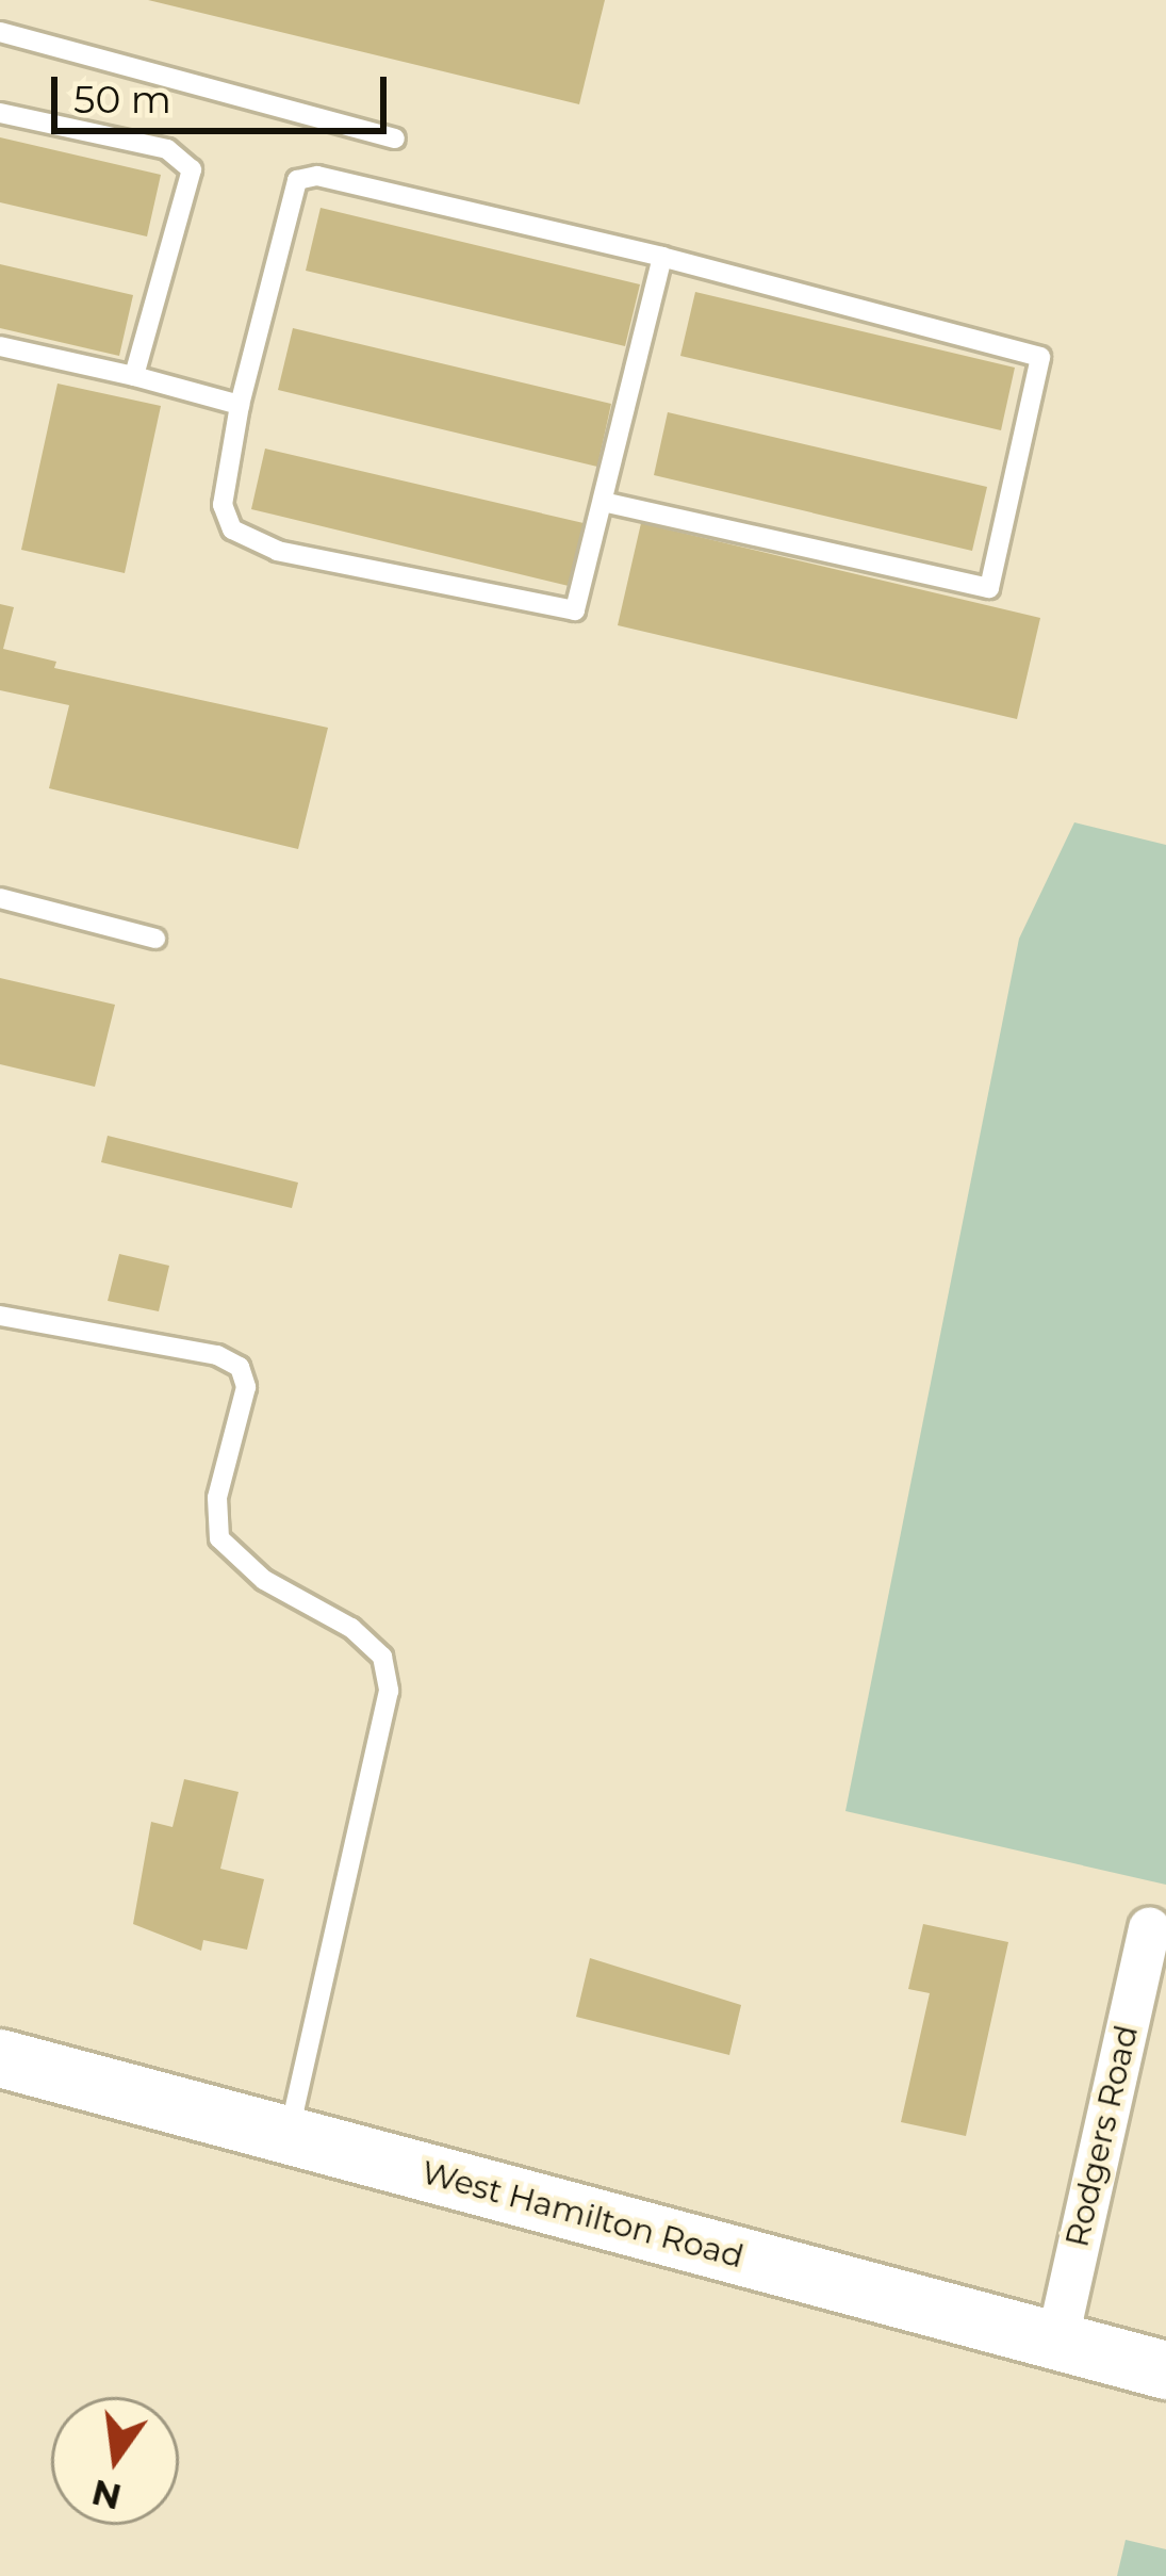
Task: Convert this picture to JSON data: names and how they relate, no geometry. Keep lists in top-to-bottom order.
{
  "streets": {
    "main road": ["West Hamilton Road"],
    "street": ["Rodgers Road"]
  },
  "crossings": [
    ["Rodgers Road", "West Hamilton Road"]
  ],
  "scale_bar": "50 m",
  "north": "bottom"
}
